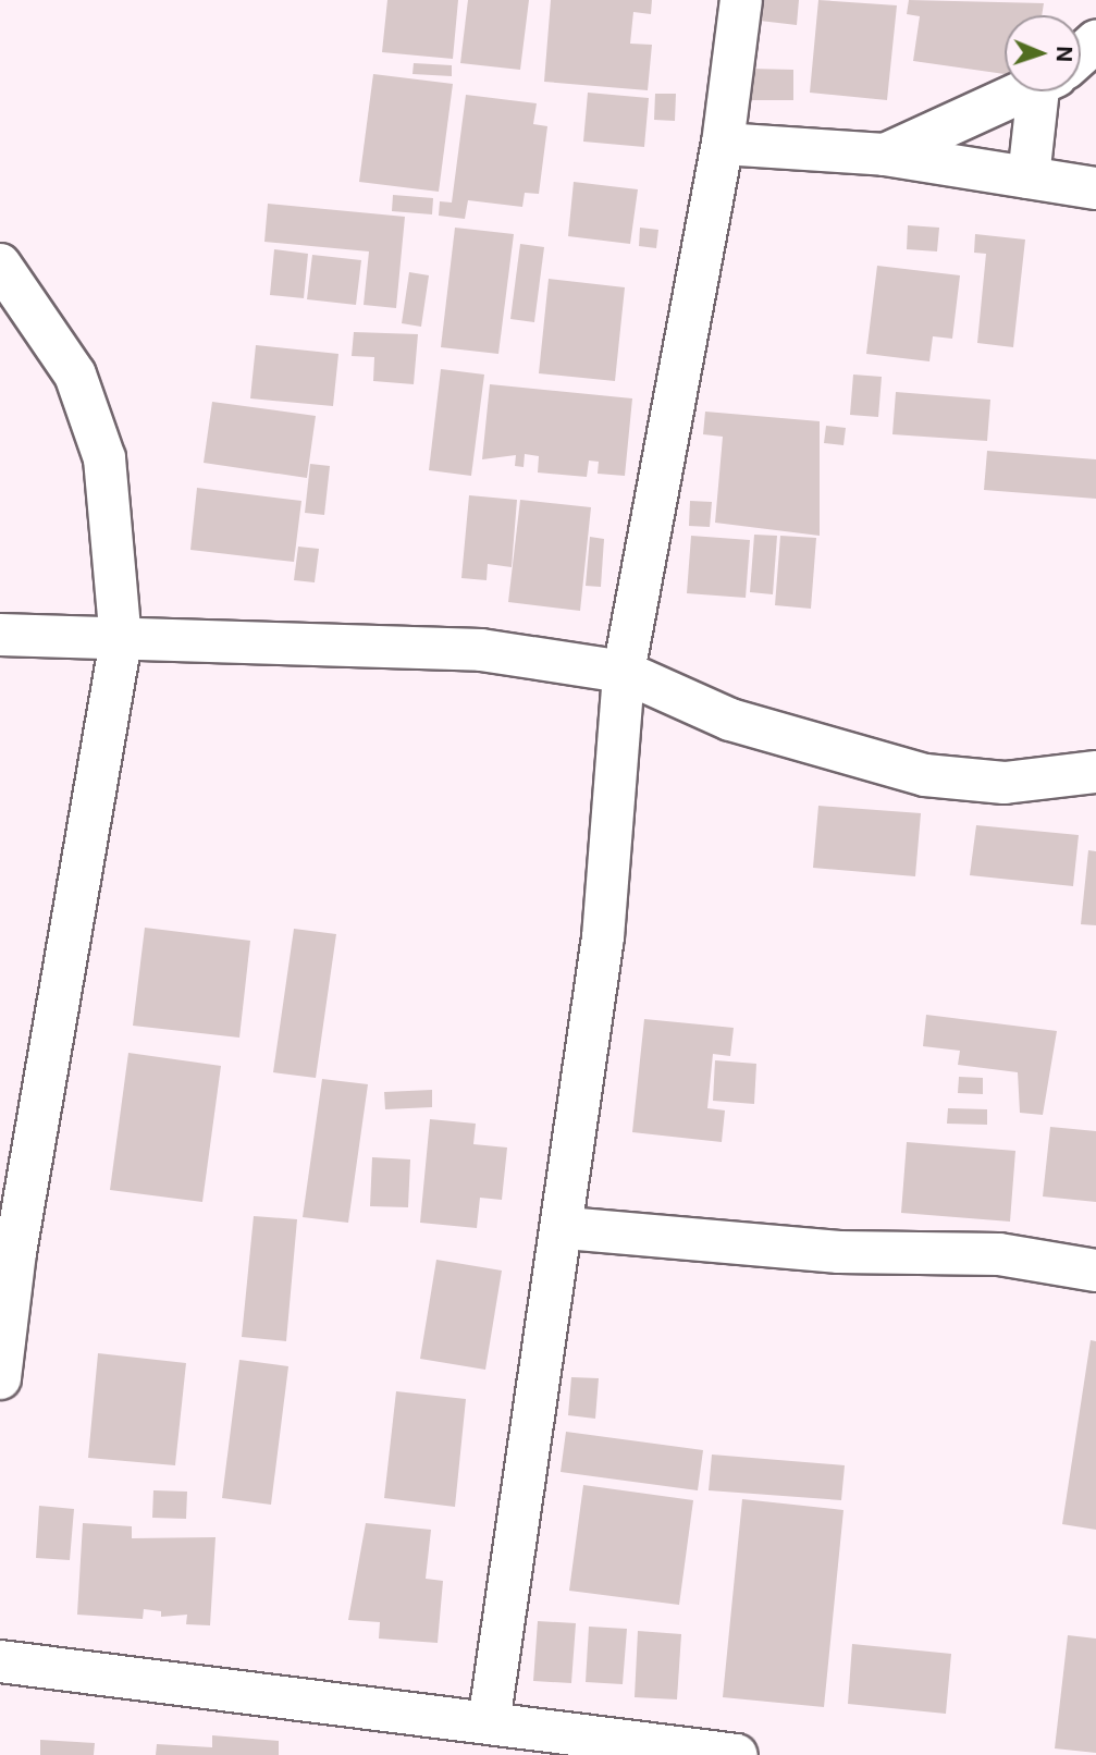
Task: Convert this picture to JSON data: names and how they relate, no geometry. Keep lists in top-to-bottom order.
{
  "north": "right"
}
